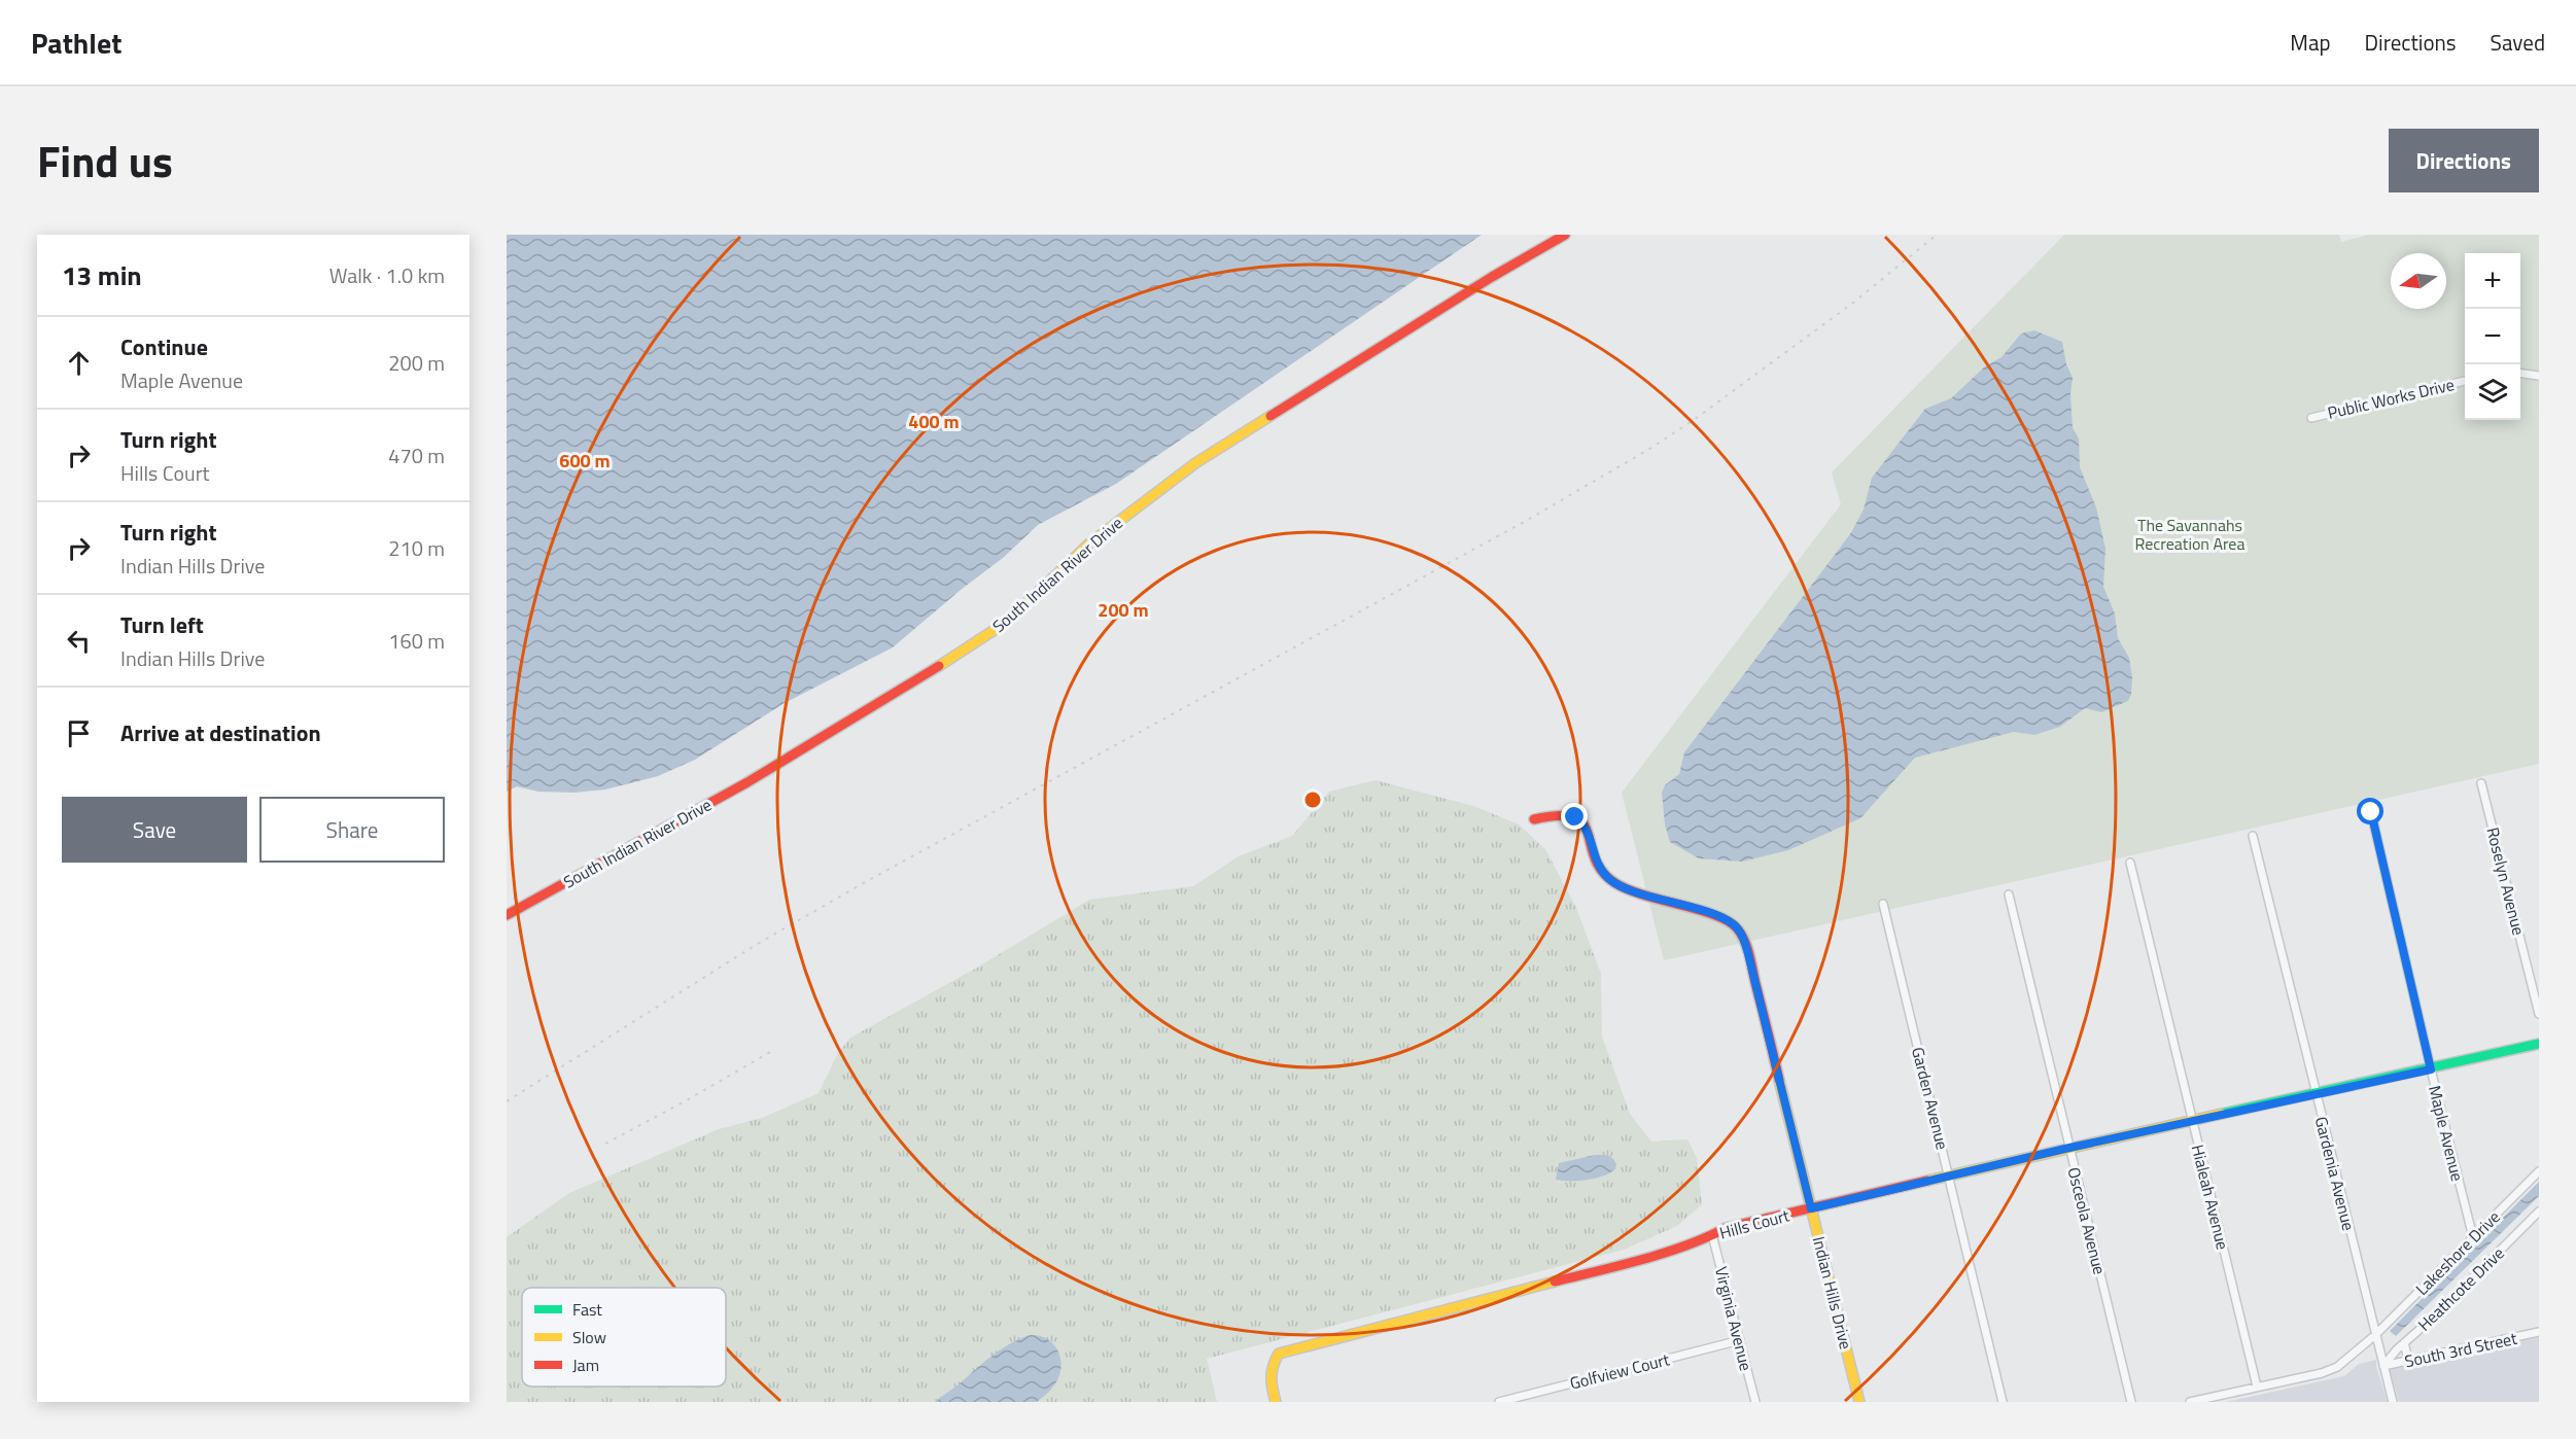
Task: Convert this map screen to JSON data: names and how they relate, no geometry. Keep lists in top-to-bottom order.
{
  "streets": {
    "street": [
      "Public Works Drive",
      "South Indian River Drive",
      "Roselyn Avenue",
      "Garden Avenue",
      "Maple Avenue",
      "Gardenia Avenue",
      "Hialeah Avenue",
      "Osceola Avenue",
      "Hills Court",
      "Lakeshore Drive",
      "Heathcote Drive",
      "Indian Hills Drive",
      "Virginia Avenue",
      "South 3rd Street",
      "Golfview Court"
    ]
  },
  "crossings": [
    ["Garden Avenue", "Hills Court"],
    ["Maple Avenue", "Hills Court"],
    ["Maple Avenue", "Lakeshore Drive"],
    ["Gardenia Avenue", "Hills Court"],
    ["Gardenia Avenue", "Lakeshore Drive"],
    ["Gardenia Avenue", "Heathcote Drive"],
    ["Gardenia Avenue", "South 3rd Street"],
    ["Hialeah Avenue", "Hills Court"],
    ["Osceola Avenue", "Hills Court"],
    ["Hills Court", "Indian Hills Drive"],
    ["Hills Court", "Virginia Avenue"],
    ["Heathcote Drive", "South 3rd Street"],
    ["Virginia Avenue", "Golfview Court"]
  ],
  "parks": ["The Savannahs Recreation Area"],
  "legend": ["Fast", "Slow", "Jam"],
  "north": "left",
  "page": {
    "header": "Pathlet",
    "nav": ["Map", "Directions", "Saved"],
    "title": "Find us",
    "buttons": [
      "Directions",
      ["Save", "Share"]
    ],
    "heading": ["13 min", "Walk · 1.0 km"],
    "map_buttons": ["+", "−"],
    "list": [
      ["Continue", "Maple Avenue", "200 m"],
      ["Turn right", "Hills Court", "470 m"],
      ["Turn right", "Indian Hills Drive", "210 m"],
      ["Turn left", "Indian Hills Drive", "160 m"],
      "Arrive at destination"
    ]
  },
  "rings": ["400 m", "600 m", "200 m"]
}
